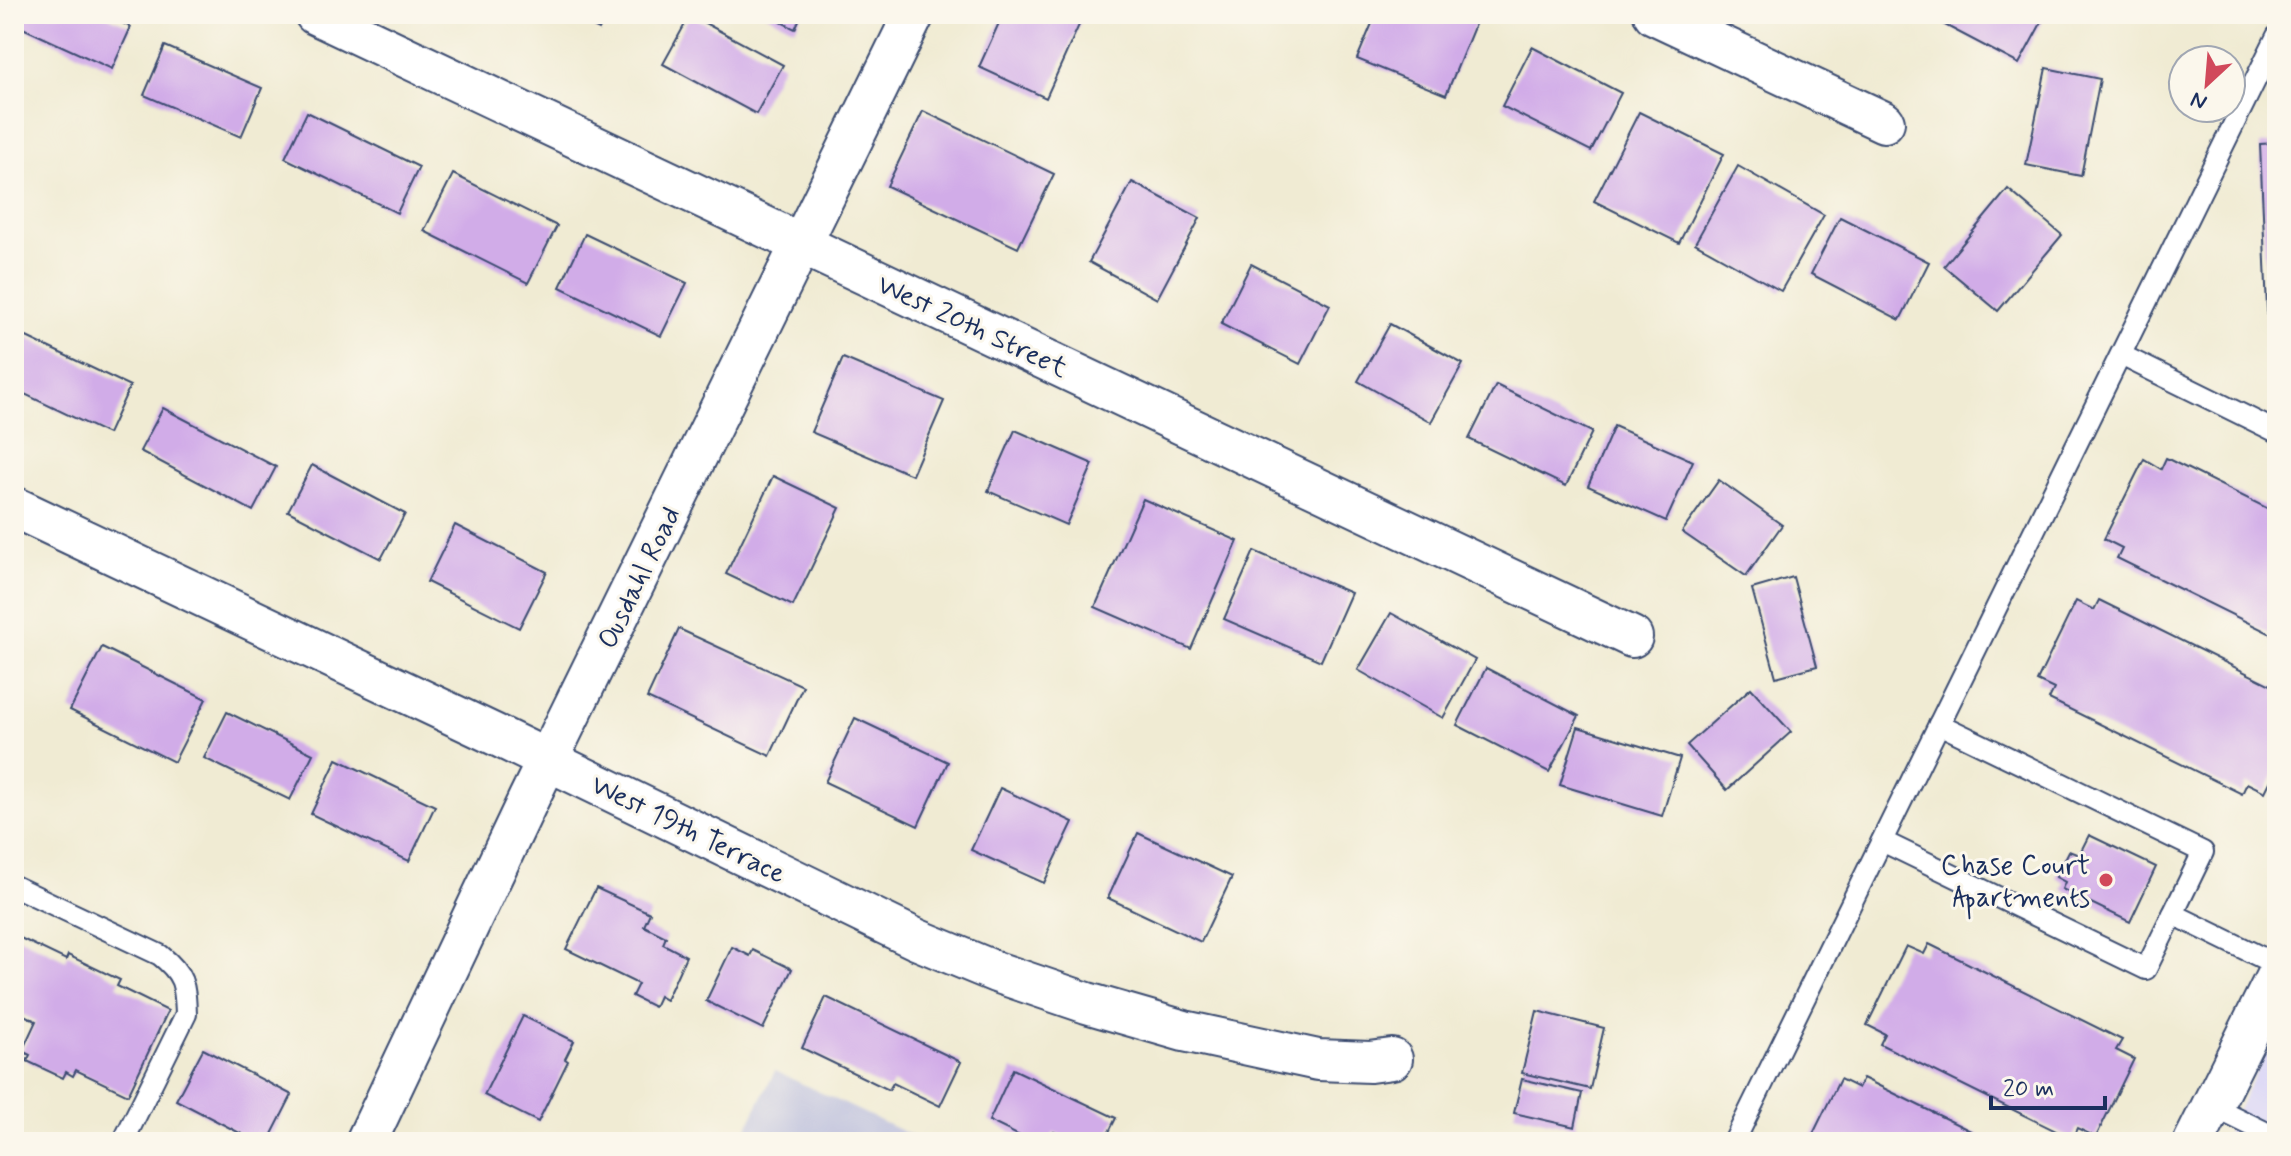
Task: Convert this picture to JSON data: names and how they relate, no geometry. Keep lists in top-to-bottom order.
{
  "streets": {
    "street": ["West 20th Street", "Ousdahl Road", "West 19th Terrace"]
  },
  "crossings": [
    ["West 20th Street", "Ousdahl Road"],
    ["Ousdahl Road", "West 19th Terrace"]
  ],
  "places": ["Chase Court Apartments"],
  "scale_bar": "20 m",
  "north": "bottom left"
}
